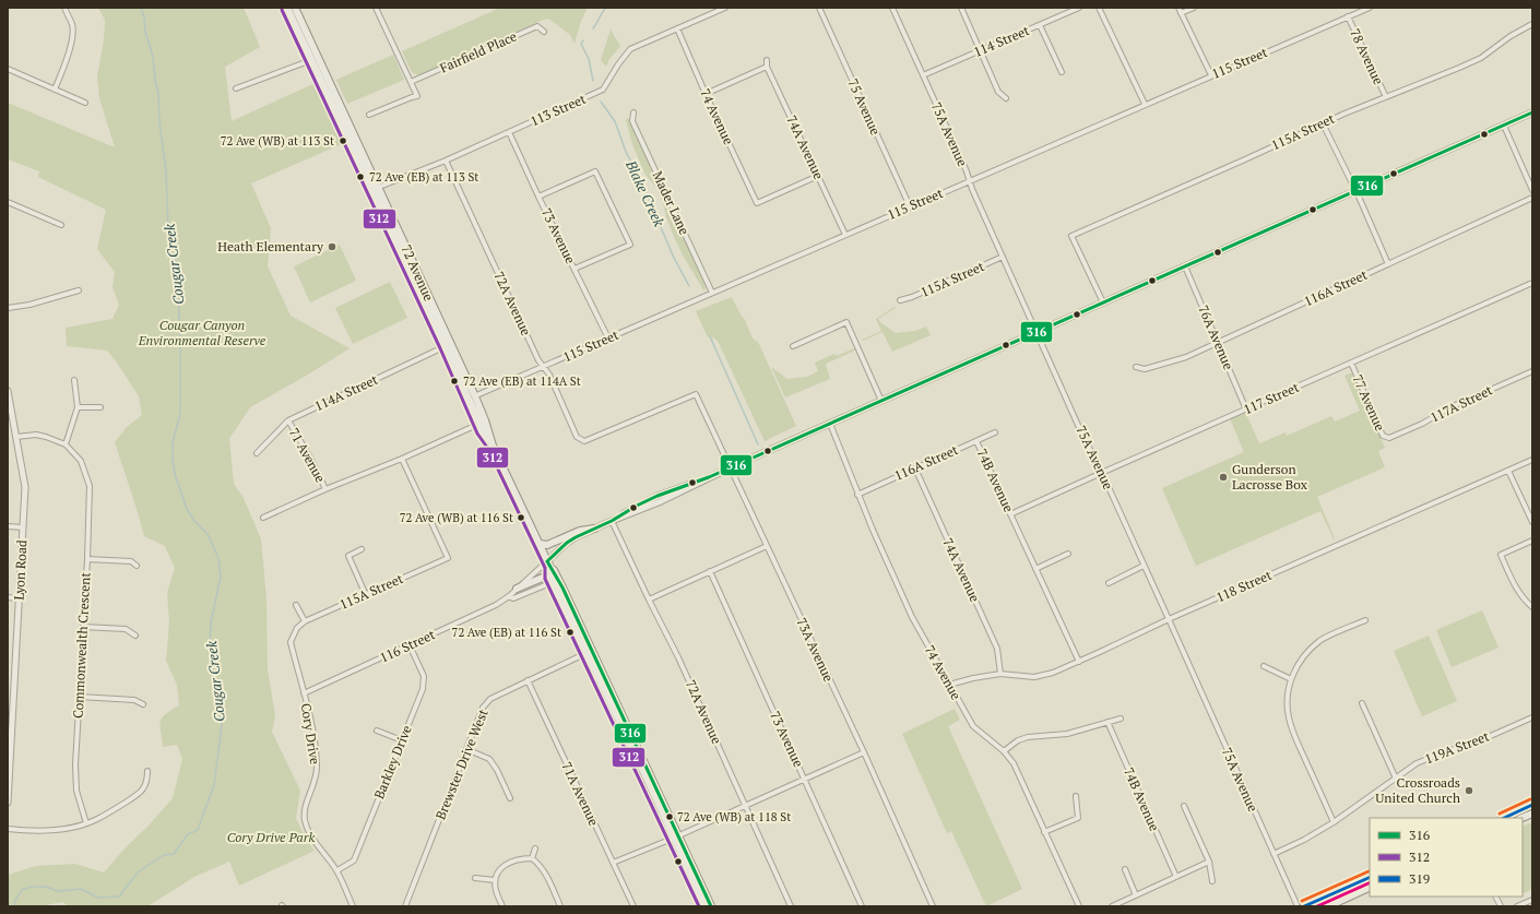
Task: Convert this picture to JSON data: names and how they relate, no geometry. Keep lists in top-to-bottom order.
{
  "streets": {
    "main road": ["72 Avenue"],
    "street": [
      "114 Street",
      "Fairfield Place",
      "78 Avenue",
      "115 Street",
      "75 Avenue",
      "113 Street",
      "74 Avenue",
      "115A Street",
      "75A Avenue",
      "74A Avenue",
      "Mader Lane",
      "73 Avenue",
      "116A Street",
      "72A Avenue",
      "76A Avenue",
      "114A Street",
      "117 Street",
      "77 Avenue",
      "117A Street",
      "71 Avenue",
      "74B Avenue",
      "Lyon Road",
      "118 Street",
      "Commonwealth Crescent",
      "116 Street",
      "73A Avenue",
      "Cory Drive",
      "119A Street",
      "Barkley Drive",
      "Brewster Drive West",
      "71A Avenue"
    ]
  },
  "crossings": [
    ["114 Street", "75A Avenue"],
    ["78 Avenue", "115 Street"],
    ["78 Avenue", "115A Street"],
    ["115 Street", "75 Avenue"],
    ["115 Street", "75A Avenue"],
    ["115 Street", "74A Avenue"],
    ["115 Street", "Mader Lane"],
    ["115 Street", "73 Avenue"],
    ["115 Street", "72 Avenue"],
    ["115 Street", "72A Avenue"],
    ["113 Street", "74 Avenue"],
    ["113 Street", "73 Avenue"],
    ["113 Street", "72 Avenue"],
    ["113 Street", "72A Avenue"],
    ["74 Avenue", "74A Avenue"],
    ["74 Avenue", "116A Street"],
    ["74 Avenue", "118 Street"],
    ["74 Avenue", "116 Street"],
    ["115A Street", "75A Avenue"],
    ["115A Street", "116 Street"],
    ["115A Street", "Cory Drive"],
    ["75A Avenue", "117 Street"],
    ["75A Avenue", "118 Street"],
    ["75A Avenue", "116 Street"],
    ["75A Avenue", "119A Street"],
    ["74A Avenue", "116A Street"],
    ["74A Avenue", "118 Street"],
    ["72 Avenue", "114A Street"],
    ["72 Avenue", "116 Street"],
    ["72 Avenue", "Brewster Drive West"],
    ["116A Street", "76A Avenue"],
    ["116A Street", "74B Avenue"],
    ["72A Avenue", "116 Street"],
    ["72A Avenue", "73A Avenue"],
    ["76A Avenue", "117 Street"],
    ["76A Avenue", "116 Street"],
    ["114A Street", "71 Avenue"],
    ["117 Street", "77 Avenue"],
    ["117 Street", "74B Avenue"],
    ["77 Avenue", "117A Street"],
    ["74B Avenue", "118 Street"],
    ["Lyon Road", "Commonwealth Crescent"],
    ["116 Street", "73A Avenue"],
    ["116 Street", "Cory Drive"],
    ["116 Street", "Barkley Drive"],
    ["Cory Drive", "Barkley Drive"],
    ["Brewster Drive West", "71A Avenue"]
  ],
  "water": ["Blake Creek", "Cougar Creek"],
  "parks": ["Cougar Canyon Environmental Reserve", "Cory Drive Park"],
  "places": [
    "72 Ave (WB) at 113 St",
    "72 Ave (EB) at 113 St",
    "Heath Elementary",
    "72 Ave (EB) at 114A St",
    "Gunderson Lacrosse Box",
    "72 Ave (WB) at 116 St",
    "72 Ave (EB) at 116 St",
    "Crossroads United Church",
    "72 Ave (WB) at 118 St"
  ],
  "lines": ["transit line 312", "transit line 316", "transit line 319"],
  "legend": ["316", "312", "319"]
}
